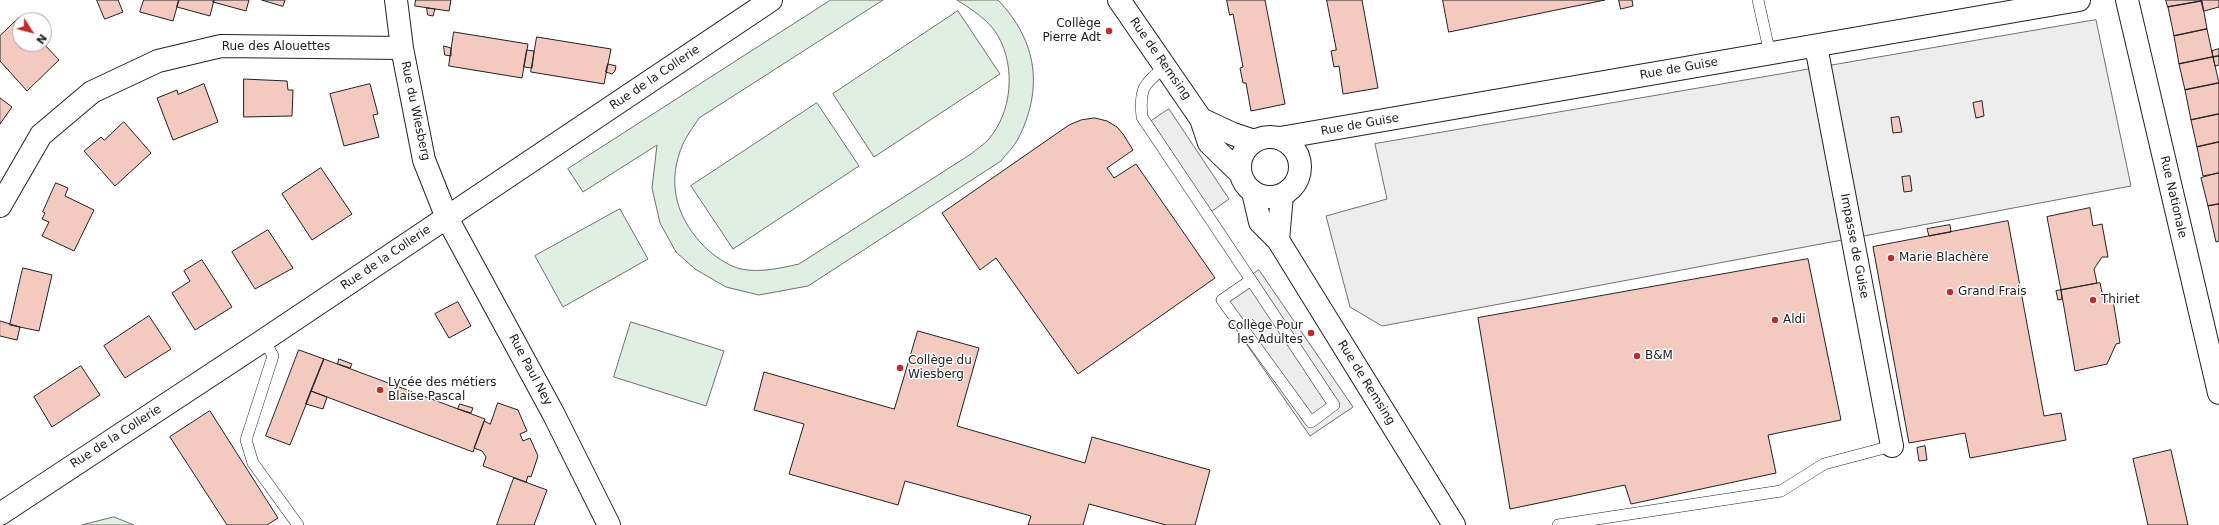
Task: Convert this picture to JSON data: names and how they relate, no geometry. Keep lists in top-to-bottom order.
{
  "streets": {
    "street": [
      "Rue des Alouettes",
      "Rue de Remsing",
      "Rue de Guise",
      "Rue de la Collerie",
      "Rue du Wiesberg",
      "Rue Nationale",
      "Impasse de Guise",
      "Rue Paul Ney"
    ]
  },
  "crossings": [
    ["Rue des Alouettes", "Rue du Wiesberg"],
    ["Rue de Remsing", "Rue de Guise"],
    ["Rue de Guise", "Impasse de Guise"],
    ["Rue de la Collerie", "Rue du Wiesberg"],
    ["Rue de la Collerie", "Rue Paul Ney"],
    ["Rue du Wiesberg", "Rue Paul Ney"]
  ],
  "places": [
    "Collège Pierre Adt",
    "Marie Blachère",
    "Grand Frais",
    "Thiriet",
    "Aldi",
    "Collège Pour les Adultes",
    "B&M",
    "Collège du Wiesberg",
    "Lycée des métiers Blaise Pascal"
  ],
  "north": "bottom right"
}
